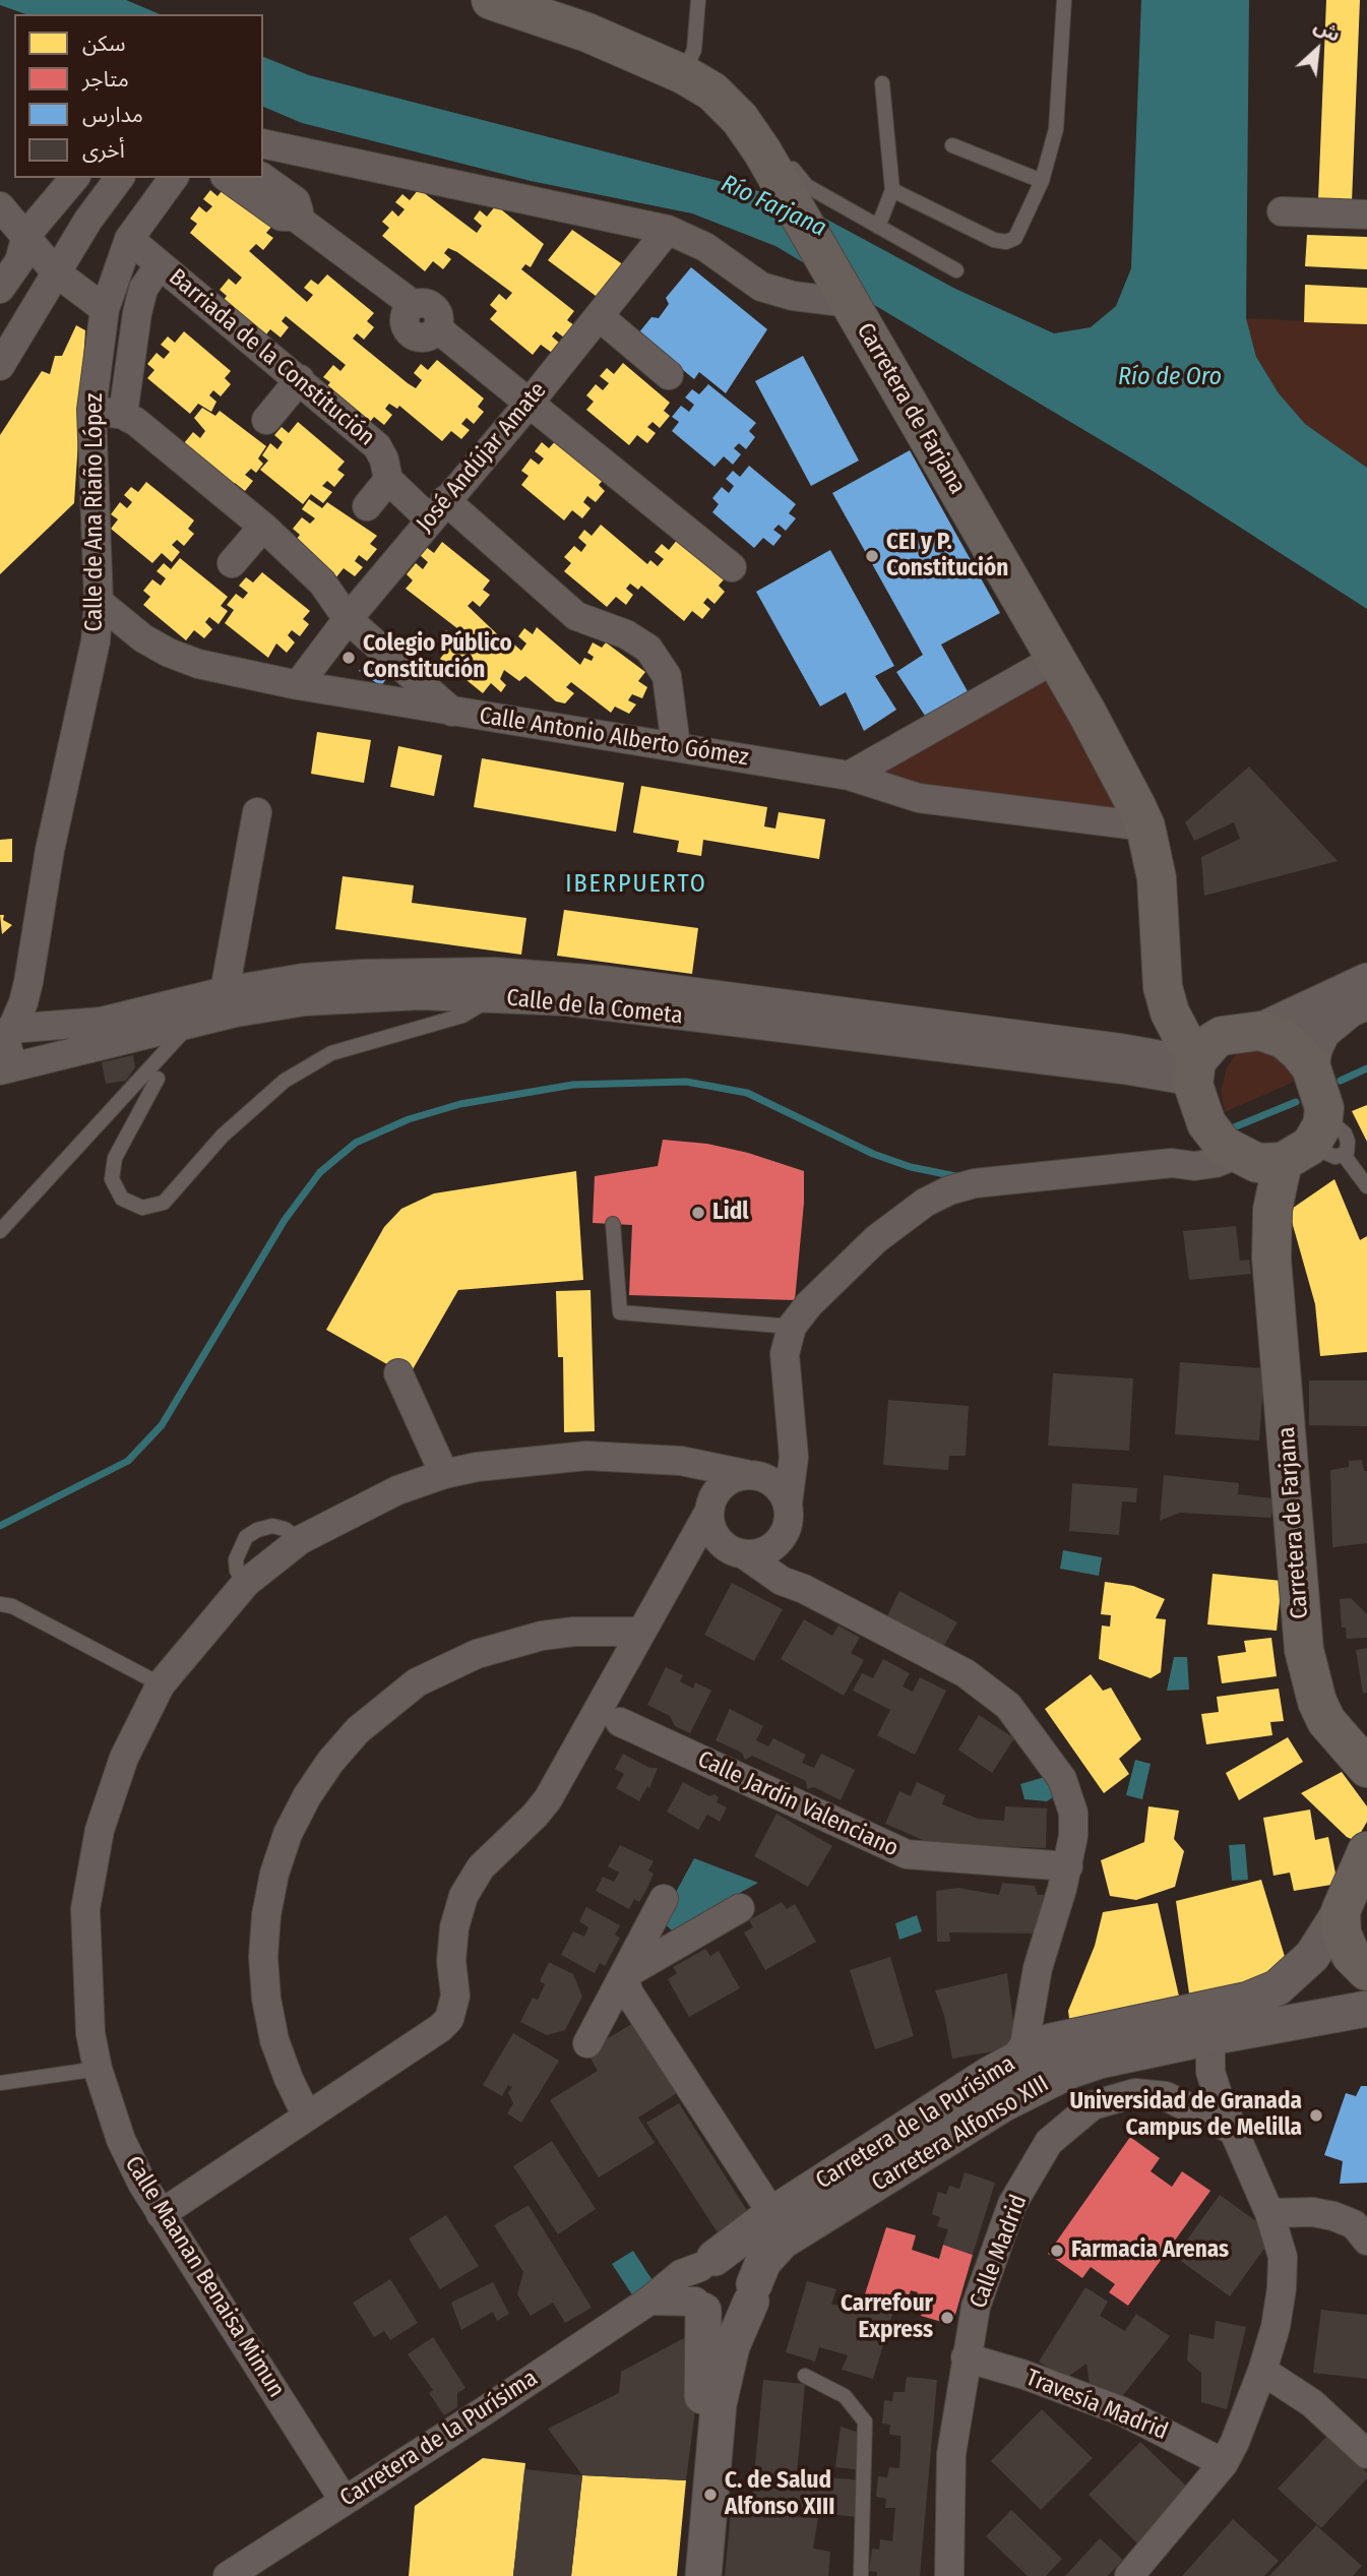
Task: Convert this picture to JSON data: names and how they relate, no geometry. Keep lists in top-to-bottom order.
{
  "streets": {
    "main road": ["Carretera de Farjana"],
    "street": [
      "Barriada de la Constitución",
      "José Andújar Amate",
      "Calle de Ana Riaño López",
      "Calle Antonio Alberto Gómez",
      "Calle de la Cometa",
      "Calle Jardín Valenciano",
      "Carretera de la Purísima",
      "Carretera Alfonso XIII",
      "Calle Madrid",
      "Calle Maanan Benaisa Mimun",
      "Travesía Madrid"
    ]
  },
  "crossings": [
    ["Barriada de la Constitución", "José Andújar Amate"],
    ["Barriada de la Constitución", "Calle de Ana Riaño López"],
    ["Barriada de la Constitución", "Calle Antonio Alberto Gómez"],
    ["Carretera de Farjana", "Calle Antonio Alberto Gómez"],
    ["Carretera de Farjana", "Calle de la Cometa"],
    ["José Andújar Amate", "Calle Antonio Alberto Gómez"],
    ["Calle de Ana Riaño López", "Calle Antonio Alberto Gómez"],
    ["Calle de Ana Riaño López", "Calle de la Cometa"],
    ["Carretera de la Purísima", "Carretera Alfonso XIII"],
    ["Carretera de la Purísima", "Calle Maanan Benaisa Mimun"],
    ["Calle Madrid", "Travesía Madrid"]
  ],
  "districts": ["IBERPUERTO"],
  "water": ["Río Farjana", "Río de Oro"],
  "places": [
    "CEI y P. Constitución",
    "Colegio Público Constitución",
    "Lidl",
    "Universidad de Granada Campus de Melilla",
    "Farmacia Arenas",
    "Carrefour Express",
    "C. de Salud Alfonso XIII"
  ],
  "legend": [
    "سكن",
    "متاجر",
    "مدارس",
    "أخرى"
  ],
  "north": "top right"
}
